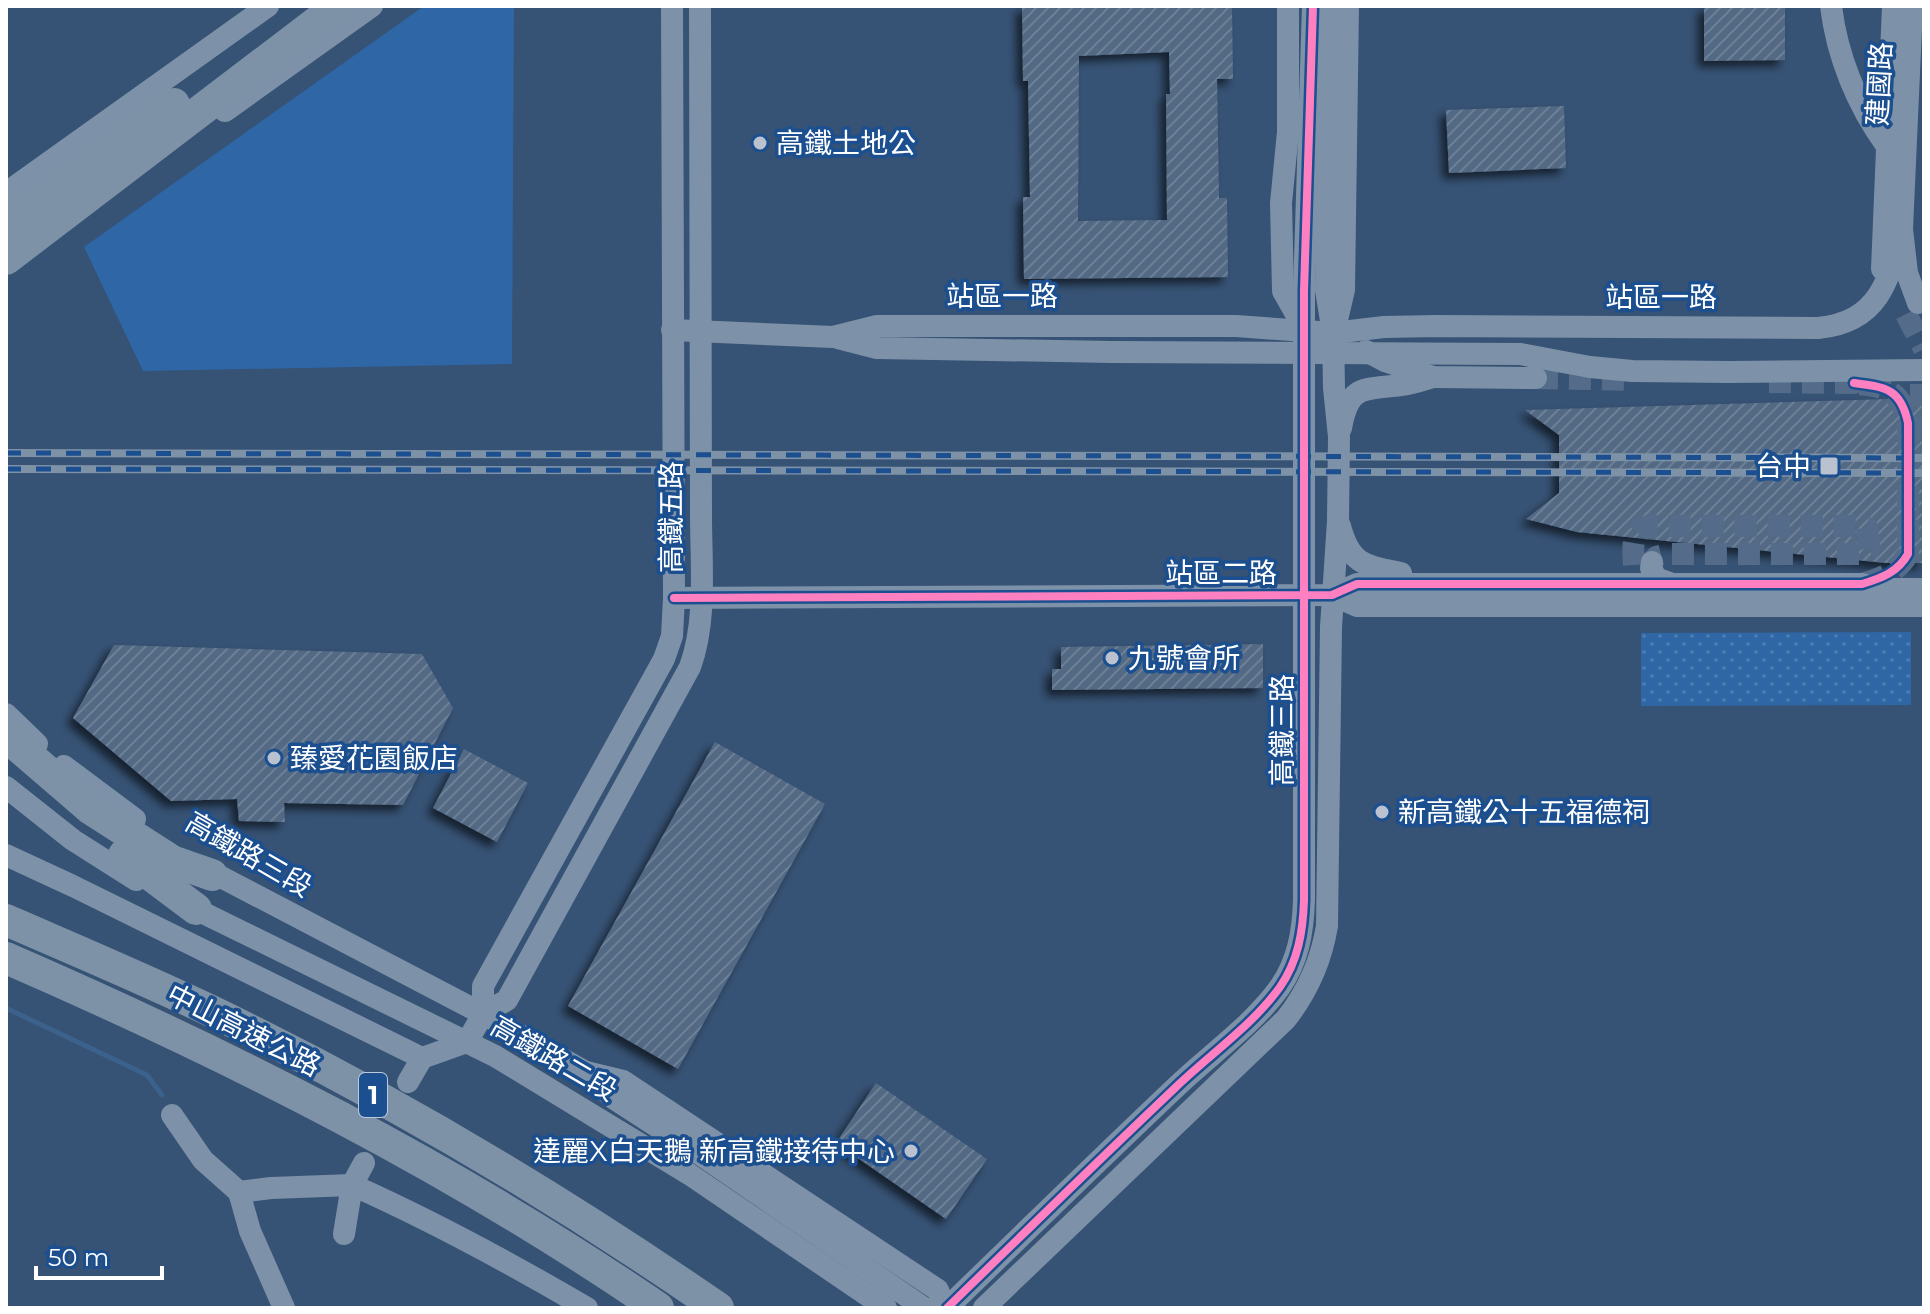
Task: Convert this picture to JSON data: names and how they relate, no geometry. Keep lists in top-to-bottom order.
{
  "streets": {
    "highway": ["中山高速公路", "1"],
    "street": [
      "建國路",
      "站區一路",
      "高鐵五路",
      "站區二路",
      "高鐵三路",
      "高鐵路三段",
      "高鐵路二段"
    ]
  },
  "crossings": [
    ["建國路", "站區一路"],
    ["站區一路", "高鐵五路"],
    ["站區一路", "高鐵三路"],
    ["高鐵五路", "站區二路"],
    ["高鐵五路", "高鐵路三段"],
    ["高鐵五路", "高鐵路二段"],
    ["站區二路", "高鐵三路"],
    ["高鐵三路", "高鐵路二段"],
    ["高鐵路三段", "高鐵路二段"]
  ],
  "places": {
    "other": [
      "高鐵土地公",
      "九號會所",
      "臻愛花園飯店",
      "新高鐵公十五福德祠",
      "達麗X白天鵝 新高鐵接待中心"
    ],
    "transit": ["台中"]
  },
  "scale_bar": "50 m"
}
